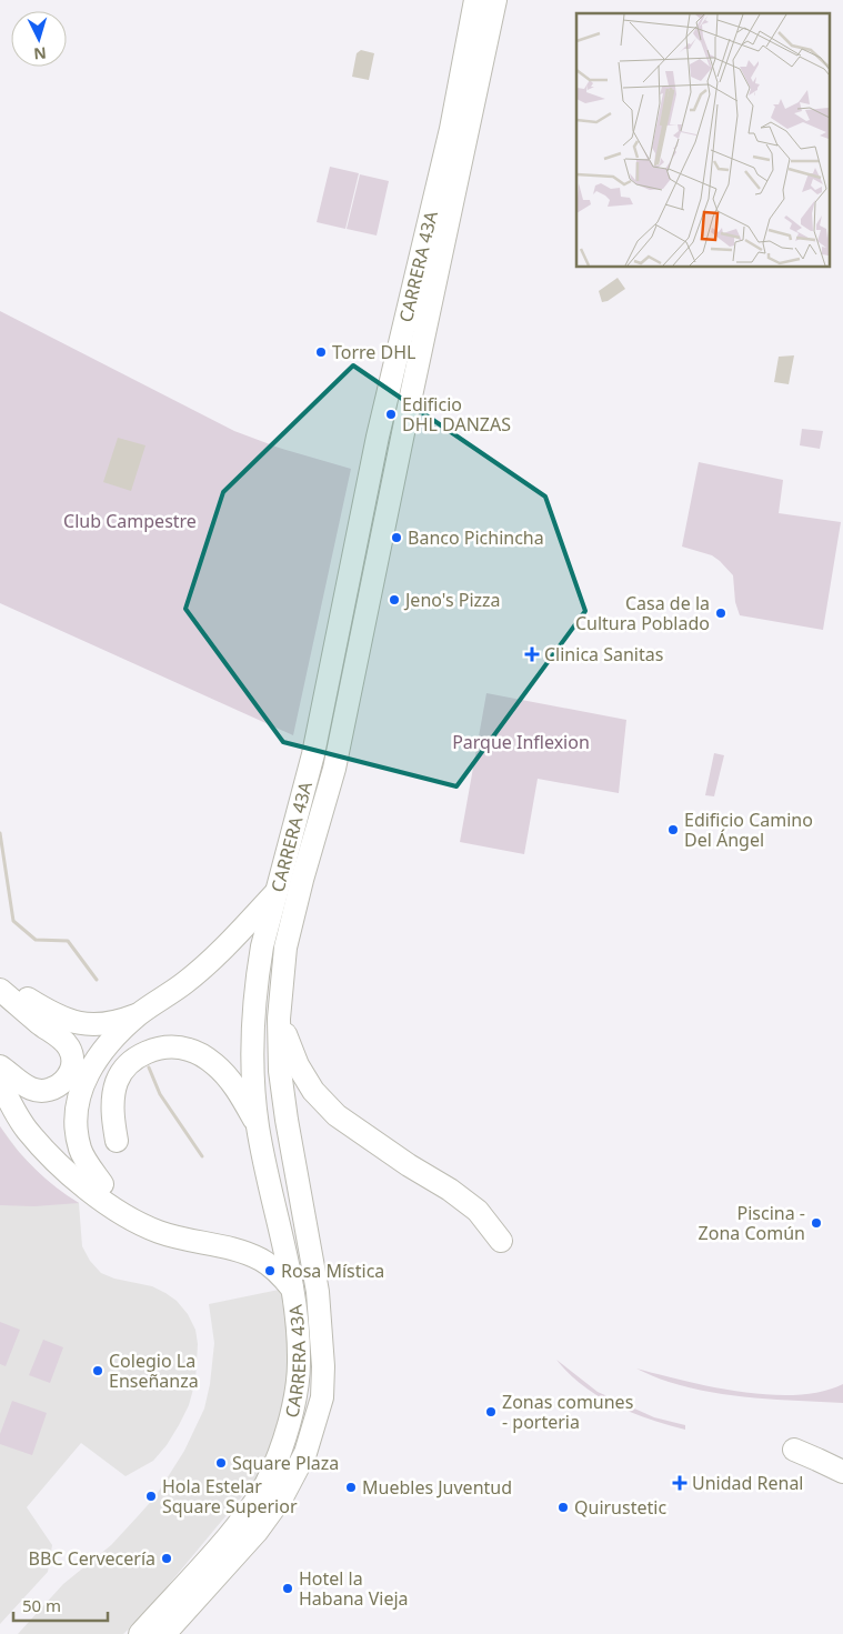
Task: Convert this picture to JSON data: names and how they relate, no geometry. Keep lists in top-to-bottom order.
{
  "streets": {
    "main road": ["CARRERA 43A"]
  },
  "parks": ["Club Campestre", "Parque Inflexion"],
  "places": {
    "other": [
      "Torre DHL",
      "Edificio DHL DANZAS",
      "Banco Pichincha",
      "Jeno's Pizza",
      "Casa de la Cultura Poblado",
      "Edificio Camino Del Ángel",
      "Piscina - Zona Común",
      "Rosa Mística",
      "Colegio La Enseñanza",
      "Zonas comunes - porteria",
      "Square Plaza",
      "Muebles Juventud",
      "Hola Estelar Square Superior",
      "Quirustetic",
      "BBC Cervecería",
      "Hotel la Habana Vieja"
    ],
    "health": ["Clinica Sanitas", "Unidad Renal"]
  },
  "scale_bar": "50 m",
  "north": "bottom"
}
